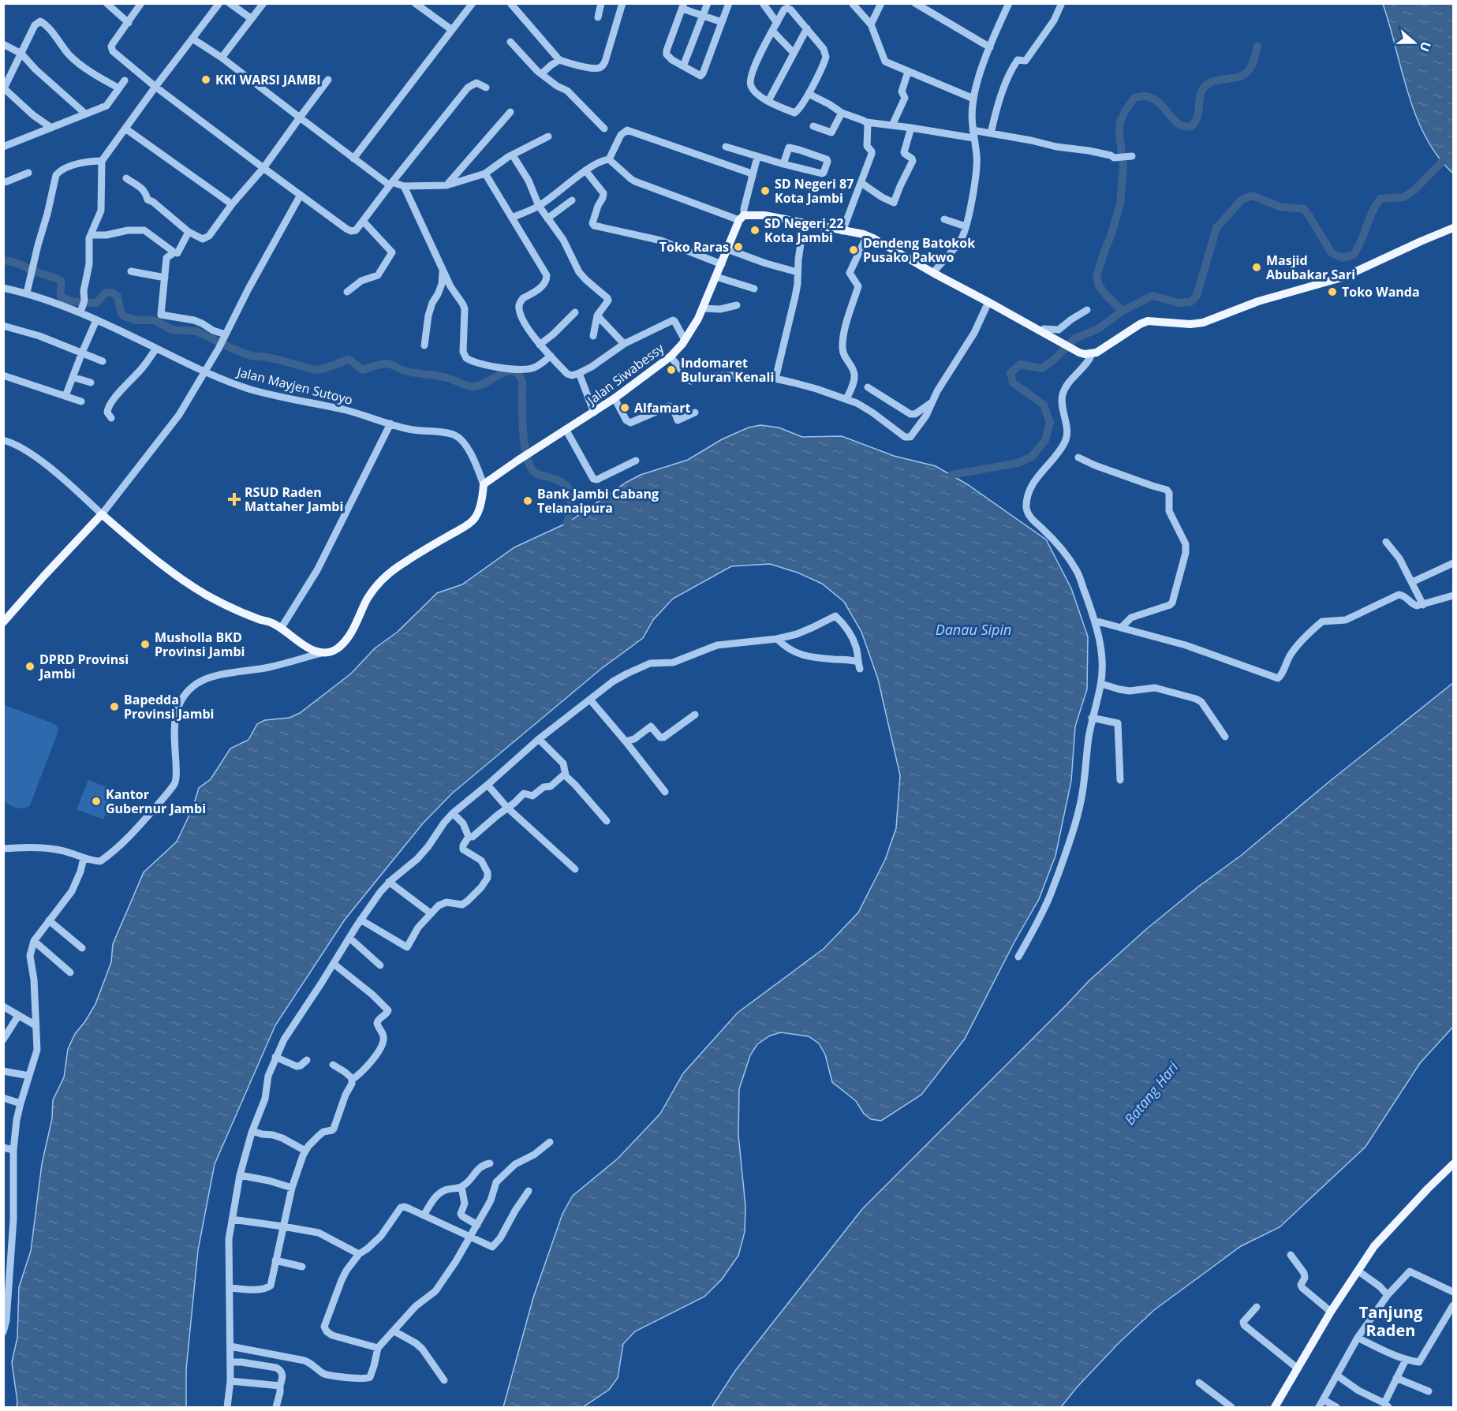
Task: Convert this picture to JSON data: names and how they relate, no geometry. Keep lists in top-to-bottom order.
{
  "streets": {
    "main road": ["Jalan Siwabessy"],
    "street": ["Jalan Mayjen Sutoyo"]
  },
  "crossings": [
    ["Jalan Siwabessy", "Jalan Mayjen Sutoyo"]
  ],
  "districts": ["Tanjung Raden"],
  "water": ["Danau Sipin", "Batang Hari"],
  "places": {
    "other": [
      "KKI WARSI JAMBI",
      "SD Negeri 87 Kota Jambi",
      "SD Negeri 22 Kota Jambi",
      "Toko Raras",
      "Dendeng Batokok Pusako Pakwo",
      "Masjid Abubakar Sari",
      "Toko Wanda",
      "Indomaret Buluran Kenali",
      "Alfamart",
      "Bank Jambi Cabang Telanaipura",
      "Musholla BKD Provinsi Jambi",
      "DPRD Provinsi Jambi",
      "Bapedda Provinsi Jambi",
      "Kantor Gubernur Jambi"
    ],
    "health": ["RSUD Raden Mattaher Jambi"]
  },
  "north": "right"
}
